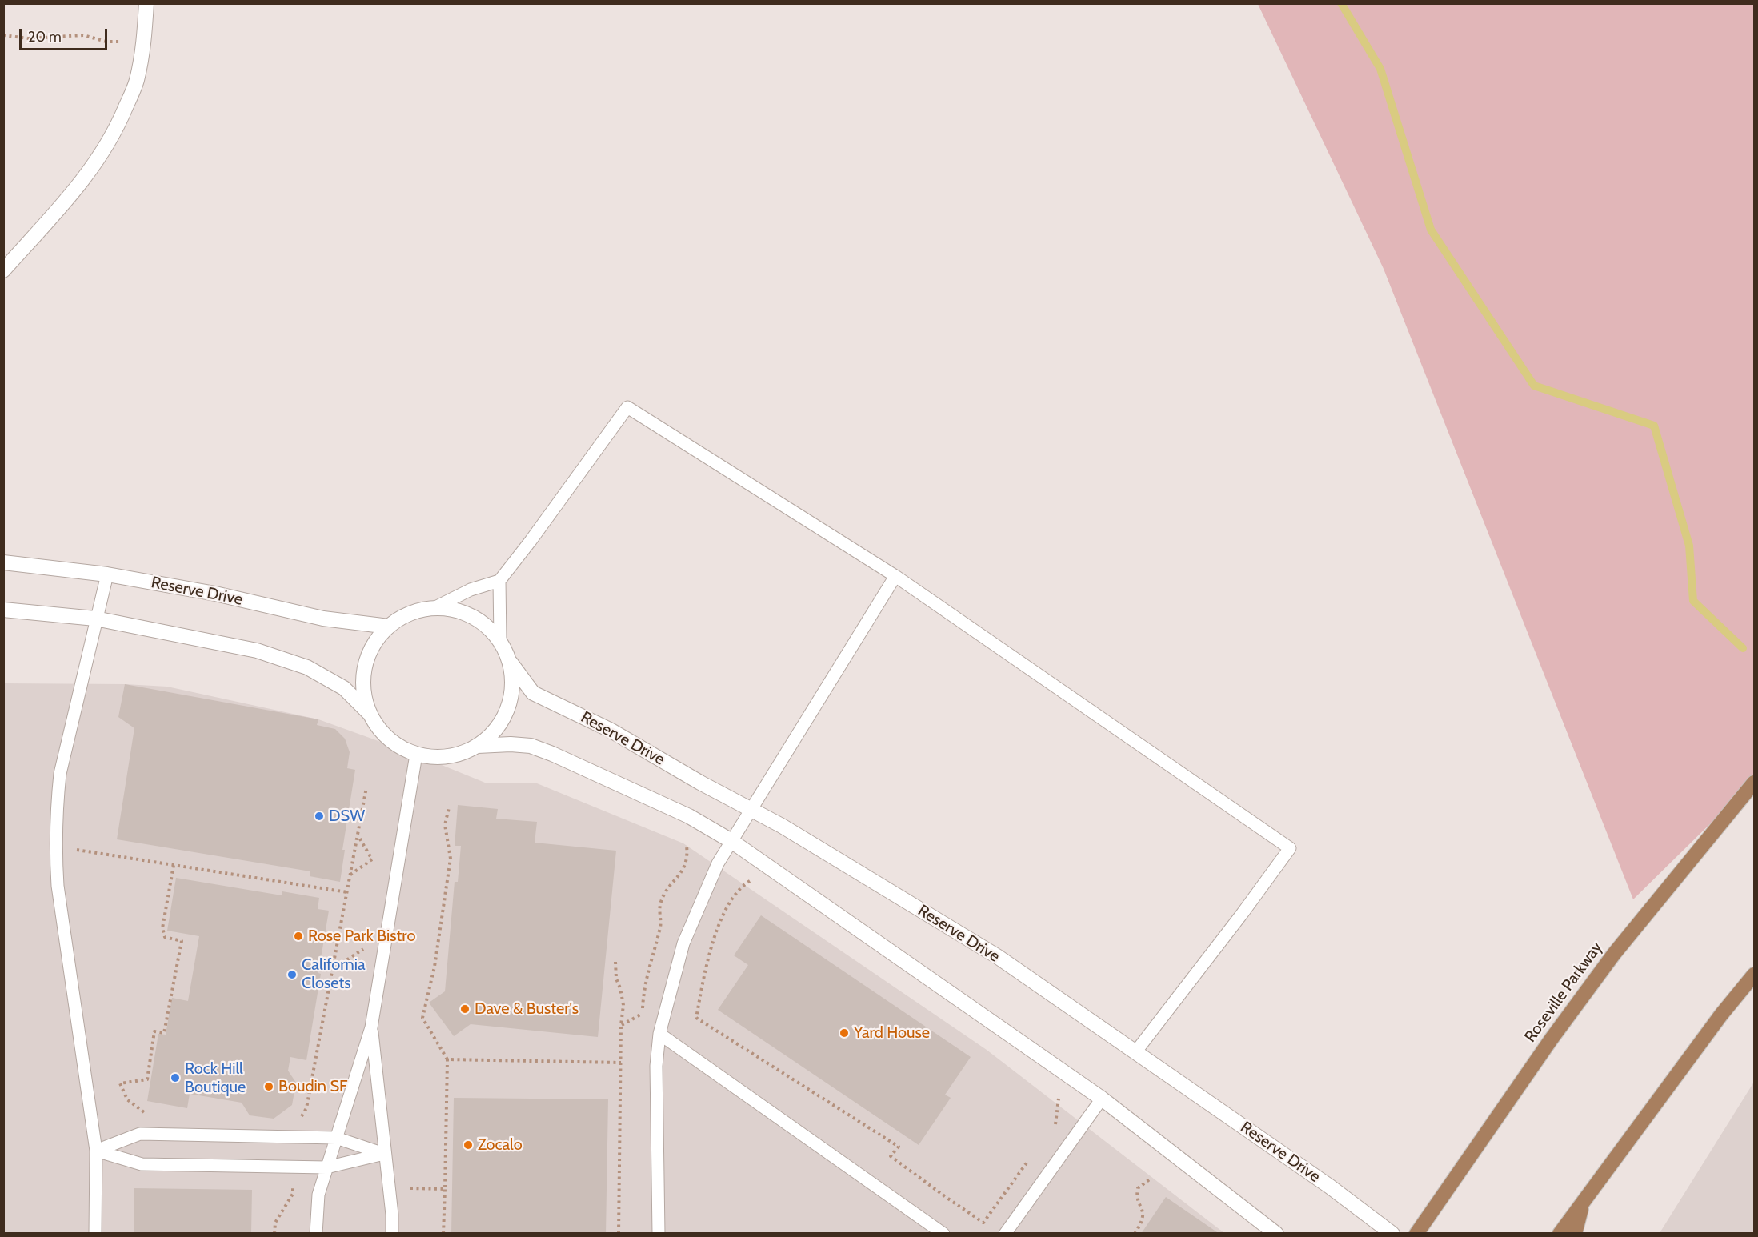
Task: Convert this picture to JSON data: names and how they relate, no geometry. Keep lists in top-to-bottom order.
{
  "streets": {
    "main road": ["Roseville Parkway"],
    "street": ["Reserve Drive"]
  },
  "places": [
    "DSW",
    "Rose Park Bistro",
    "California Closets",
    "Dave & Buster's",
    "Yard House",
    "Rock Hill Boutique",
    "Boudin SF",
    "Zocalo"
  ],
  "scale_bar": "20 m"
}
